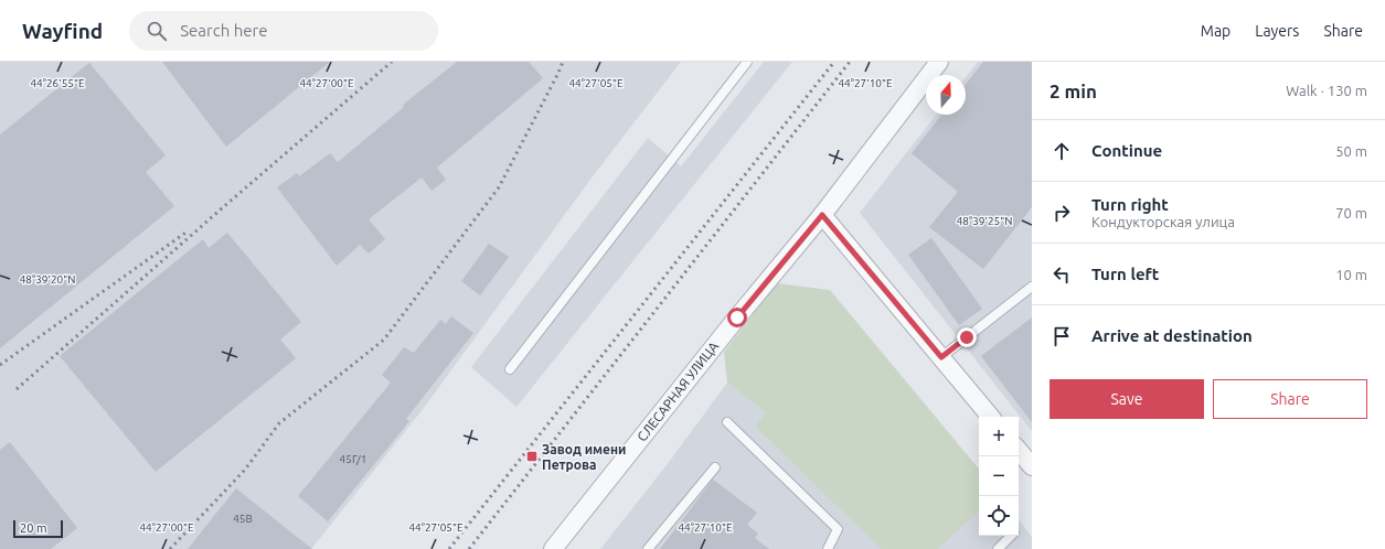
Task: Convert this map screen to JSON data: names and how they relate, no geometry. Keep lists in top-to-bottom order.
{
  "streets": {
    "street": ["СЛЕСАРНАЯ УЛИЦА"]
  },
  "places": {
    "transit": ["Завод имени Петрова"]
  },
  "house_numbers": ["45Г/1", "45В"],
  "scale_bar": "20 m",
  "north": "top",
  "page": {
    "header": "Wayfind",
    "search": "Search here",
    "nav": ["Map", "Layers", "Share"],
    "heading": ["2 min", "Walk · 130 m"],
    "list": [
      ["Continue", "50 m"],
      ["Turn right", "Кондукторская улица", "70 m"],
      ["Turn left", "10 m"],
      "Arrive at destination"
    ],
    "buttons": ["Save", "Share"],
    "map_buttons": ["+", "−"],
    "scale": "20 m"
  },
  "coordinates": [
    "44°26'55\"E",
    "44°27'00\"E",
    "44°27'05\"E",
    "44°27'10\"E",
    "48°39'25\"N",
    "48°39'20\"N"
  ]
}
